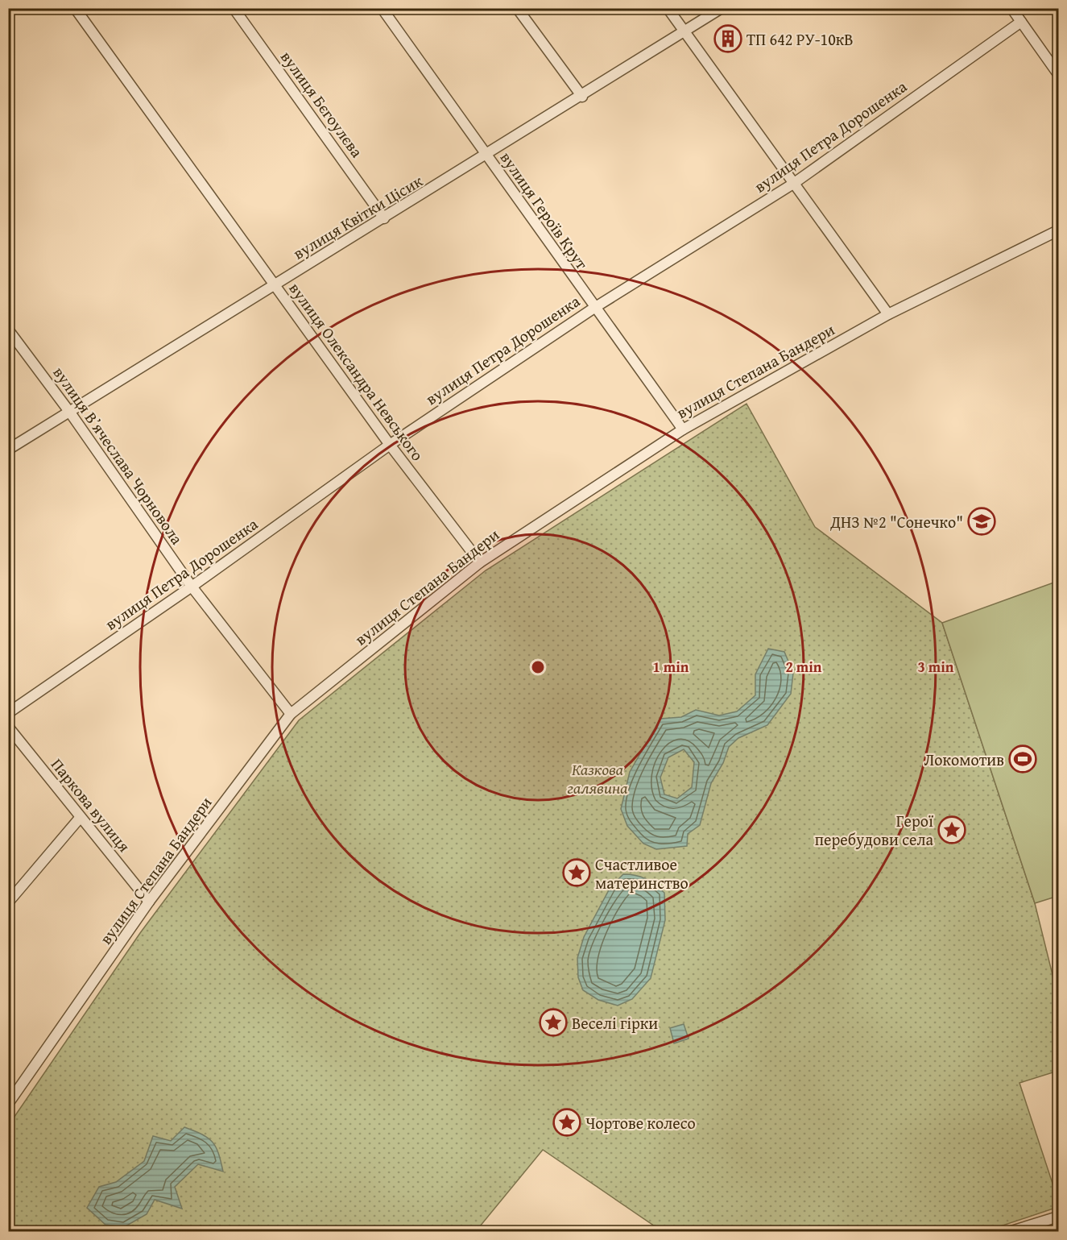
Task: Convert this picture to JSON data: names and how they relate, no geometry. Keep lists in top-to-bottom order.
{
  "streets": {
    "street": [
      "вулиця Бєгоулєва",
      "вулиця Петра Дорошенка",
      "вулиця Героїв Крут",
      "вулиця Квітки Цісик",
      "вулиця Степана Бандери",
      "вулиця Олександра Невського",
      "вулиця Вʼячеслава Чорновола",
      "Паркова вулиця"
    ]
  },
  "crossings": [
    ["вулиця Бєгоулєва", "вулиця Квітки Цісик"],
    ["вулиця Петра Дорошенка", "вулиця Героїв Крут"],
    ["вулиця Петра Дорошенка", "вулиця Олександра Невського"],
    ["вулиця Петра Дорошенка", "вулиця Вʼячеслава Чорновола"],
    ["вулиця Героїв Крут", "вулиця Квітки Цісик"],
    ["вулиця Героїв Крут", "вулиця Степана Бандери"],
    ["вулиця Квітки Цісик", "вулиця Олександра Невського"],
    ["вулиця Квітки Цісик", "вулиця Вʼячеслава Чорновола"],
    ["вулиця Степана Бандери", "вулиця Олександра Невського"],
    ["вулиця Степана Бандери", "вулиця Вʼячеслава Чорновола"],
    ["вулиця Степана Бандери", "Паркова вулиця"]
  ],
  "parks": ["Казкова галявина"],
  "places": {
    "building": ["ТП 642 РУ-10кВ"],
    "school or university": ["ДНЗ №2 \"Сонечко\""],
    "sports": ["Локомотив"],
    "place": [
      "Герої перебудови села",
      "Счастливое материнство",
      "Веселі гірки",
      "Чортове колесо"
    ]
  },
  "rings": ["1 min", "2 min", "3 min"]
}
